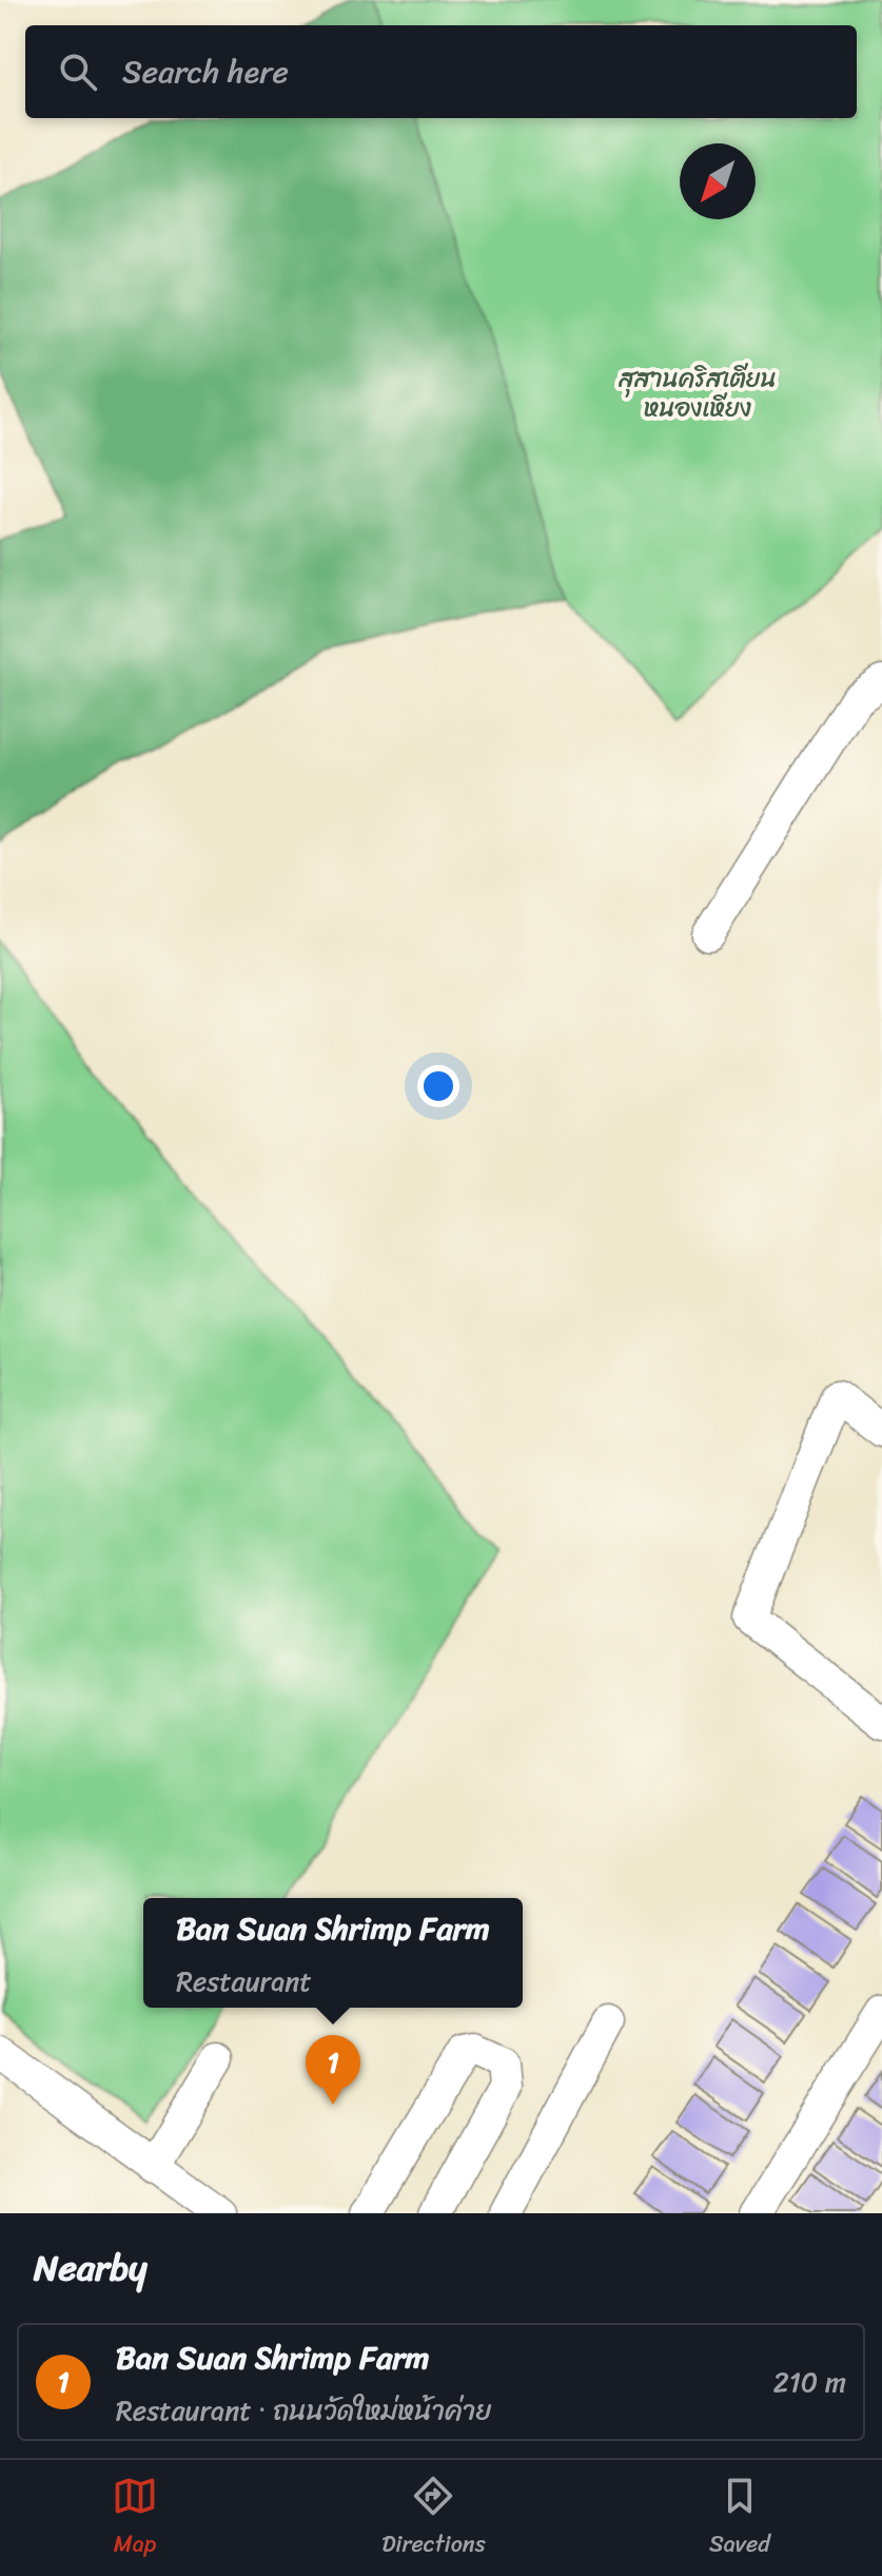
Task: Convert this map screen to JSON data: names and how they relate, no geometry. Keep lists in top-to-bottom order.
{
  "parks": ["สุสานคริสเตียน หนองเหียง"],
  "north": "bottom left",
  "page": {
    "search": "Search here",
    "popup": ["Ban Suan Shrimp Farm", "Restaurant"],
    "pins": "1",
    "heading": "Nearby",
    "list": [
      {
        "mark": "1",
        "name": "Ban Suan Shrimp Farm",
        "note": "Restaurant · ถนนวัดใหม่หน้าค่าย",
        "value": "210 m"
      }
    ],
    "nav": ["Map", "Directions", "Saved"]
  }
}
